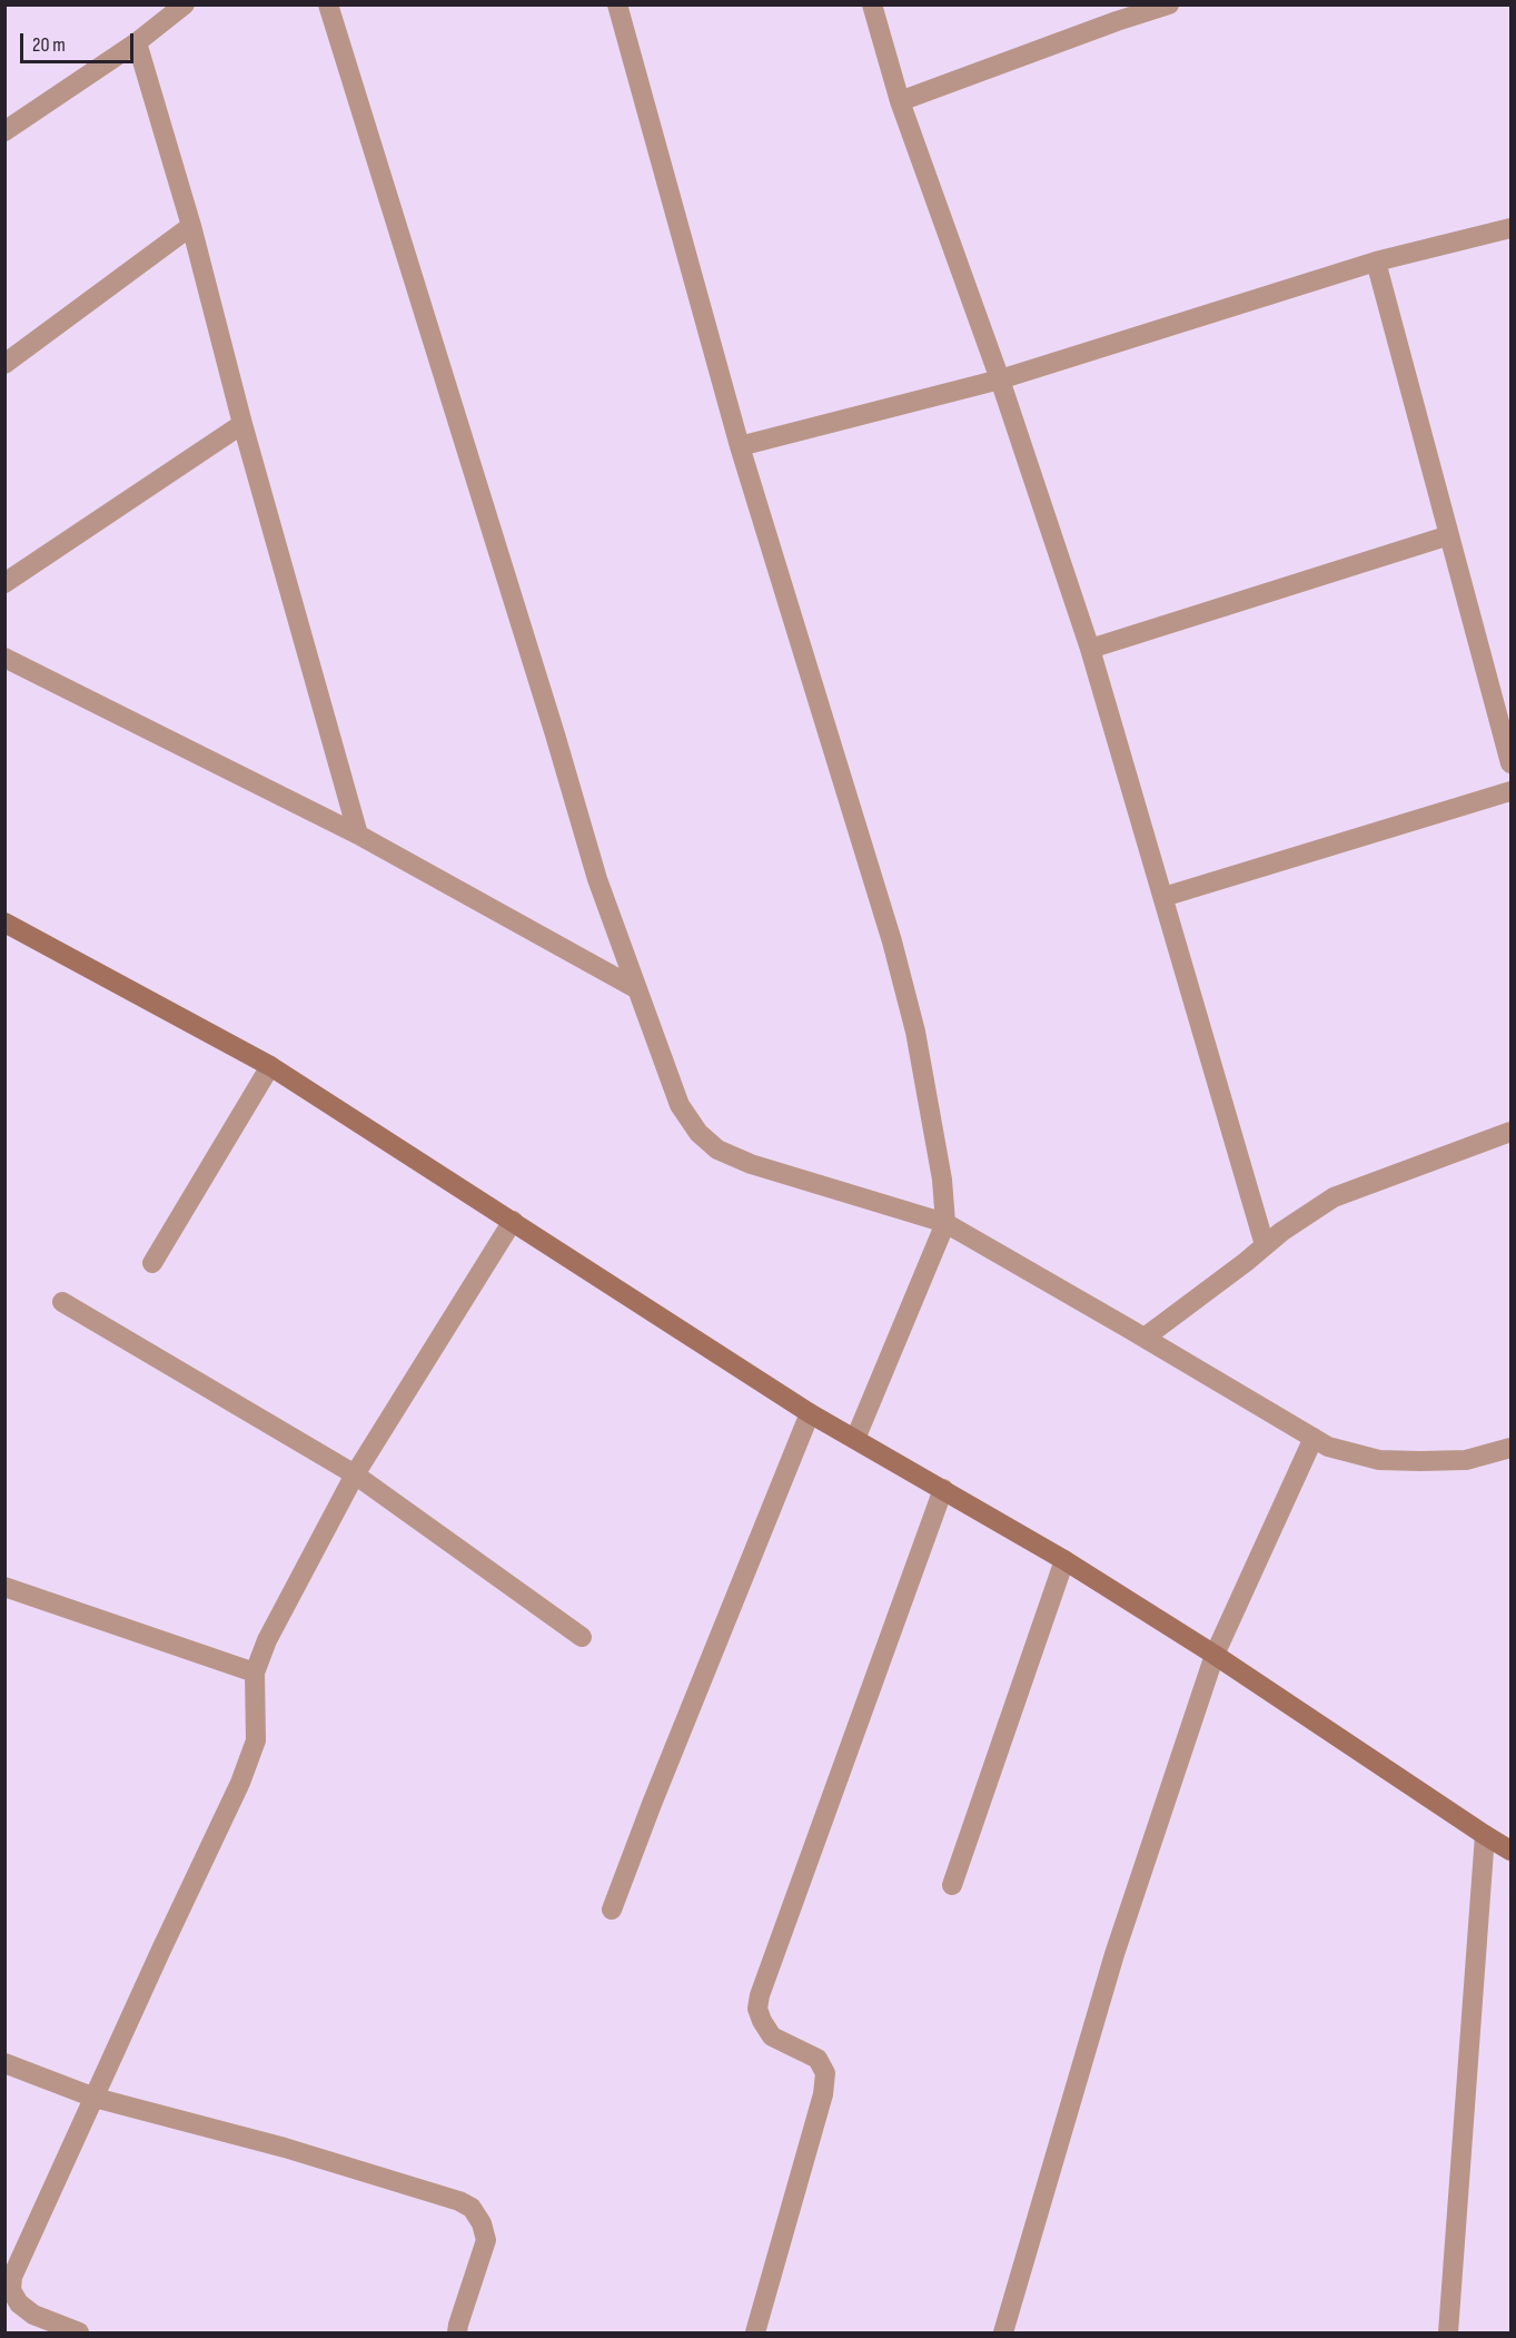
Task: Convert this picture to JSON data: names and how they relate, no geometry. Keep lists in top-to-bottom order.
{
  "scale_bar": "20 m"
}
